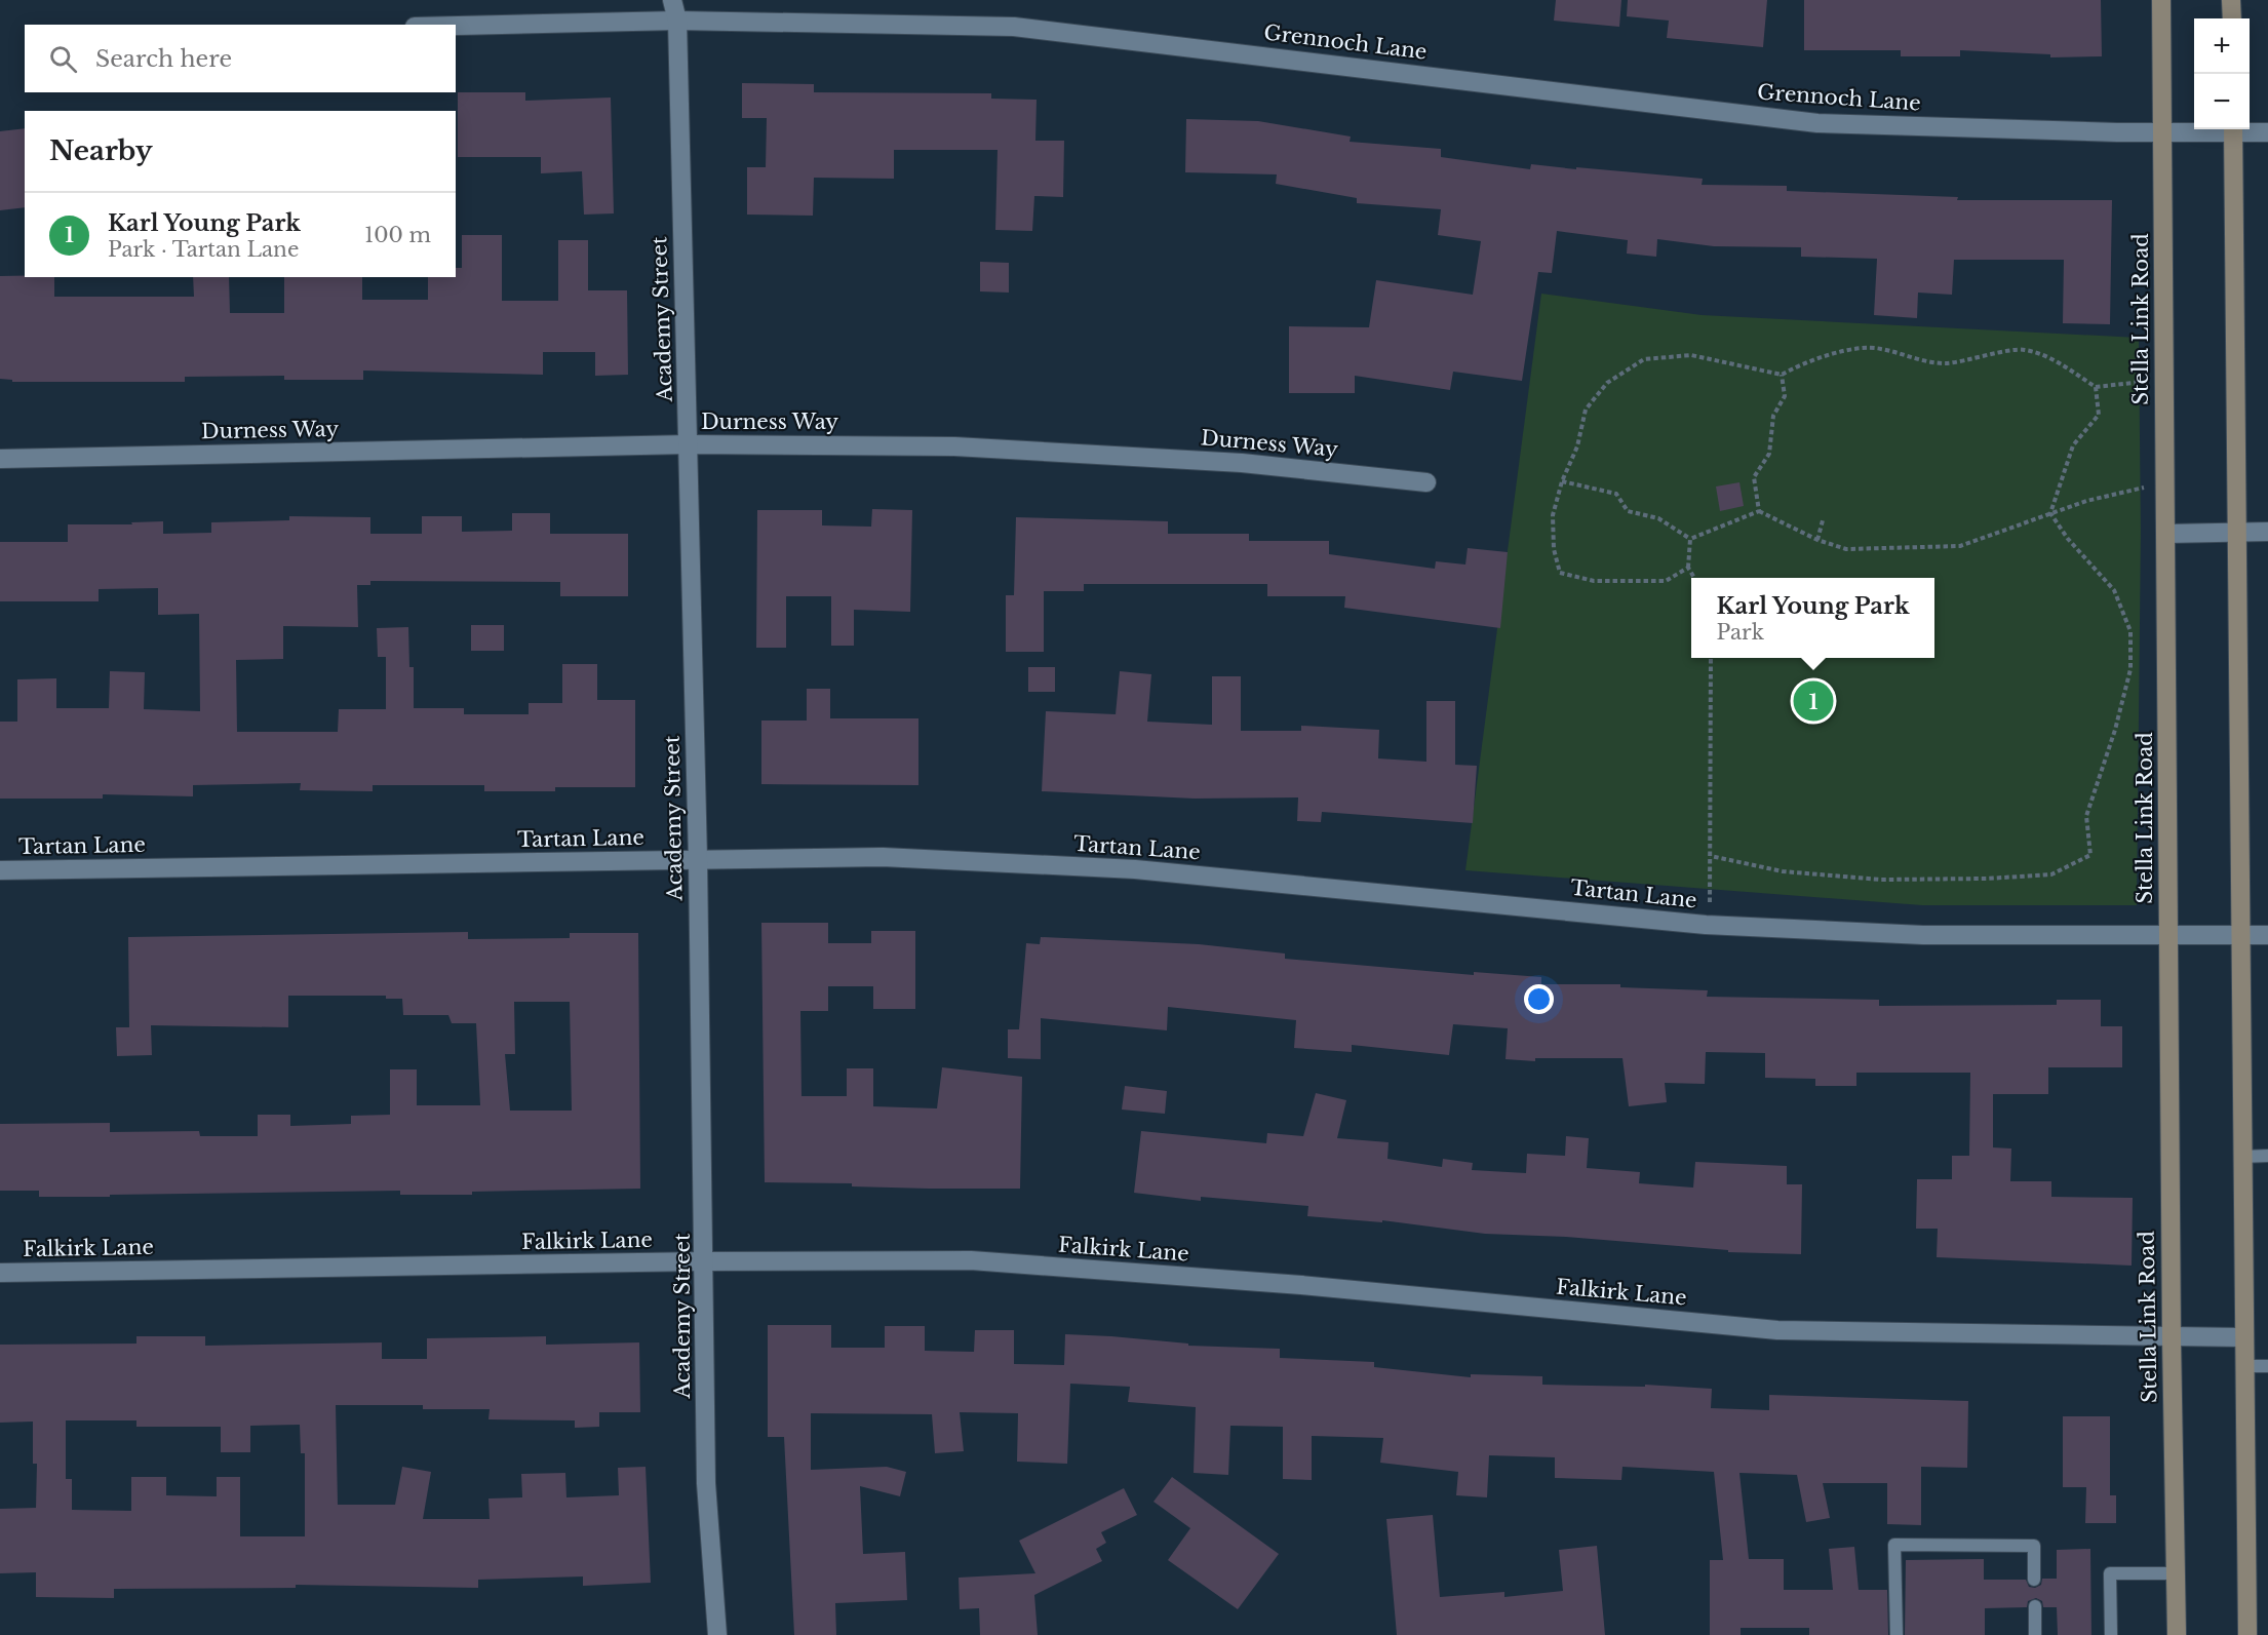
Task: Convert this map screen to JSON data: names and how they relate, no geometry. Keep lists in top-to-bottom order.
{
  "streets": {
    "main road": ["Stella Link Road"],
    "street": [
      "Grennoch Lane",
      "Academy Street",
      "Durness Way",
      "Tartan Lane",
      "Falkirk Lane"
    ]
  },
  "crossings": [
    ["Grennoch Lane", "Academy Street"],
    ["Grennoch Lane", "Stella Link Road"],
    ["Academy Street", "Durness Way"],
    ["Academy Street", "Tartan Lane"],
    ["Academy Street", "Falkirk Lane"],
    ["Stella Link Road", "Tartan Lane"],
    ["Stella Link Road", "Falkirk Lane"]
  ],
  "page": {
    "map_buttons": ["+", "−"],
    "search": "Search here",
    "heading": "Nearby",
    "list": [
      {
        "mark": "1",
        "name": "Karl Young Park",
        "note": "Park · Tartan Lane",
        "value": "100 m"
      }
    ],
    "popup": ["Karl Young Park", "Park"],
    "pins": "1"
  }
}
